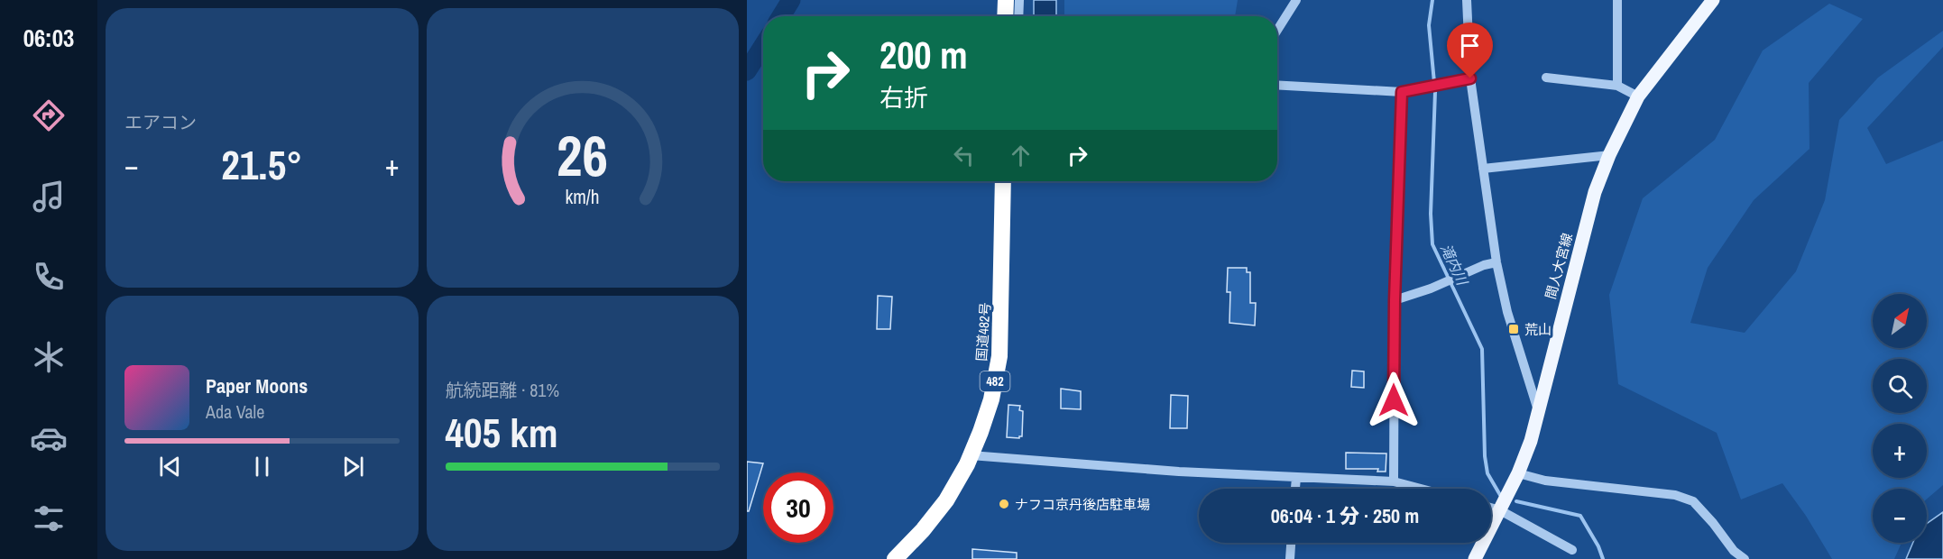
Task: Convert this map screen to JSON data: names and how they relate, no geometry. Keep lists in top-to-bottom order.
{
  "streets": {
    "highway": ["国道482号", "482"],
    "main road": ["間人大宮線"]
  },
  "water": ["滝内川"],
  "places": {
    "transit": ["荒山"],
    "other": ["ナフコ京丹後店駐車場"]
  },
  "north": "top right",
  "page": {
    "tabs": "06:03",
    "tile": [
      "エアコン",
      ["航続距離 · 81%", "405 km"]
    ],
    "turn": ["200 m", "右折"],
    "heat": ["−", "21.5°", "+"],
    "map_buttons": ["+", "−"],
    "song": ["Paper Moons", "Ada Vale"],
    "limit": "30",
    "trip": "06:04 · 1 分 · 250 m",
    "gauge": ["26", "km/h"]
  }
}
